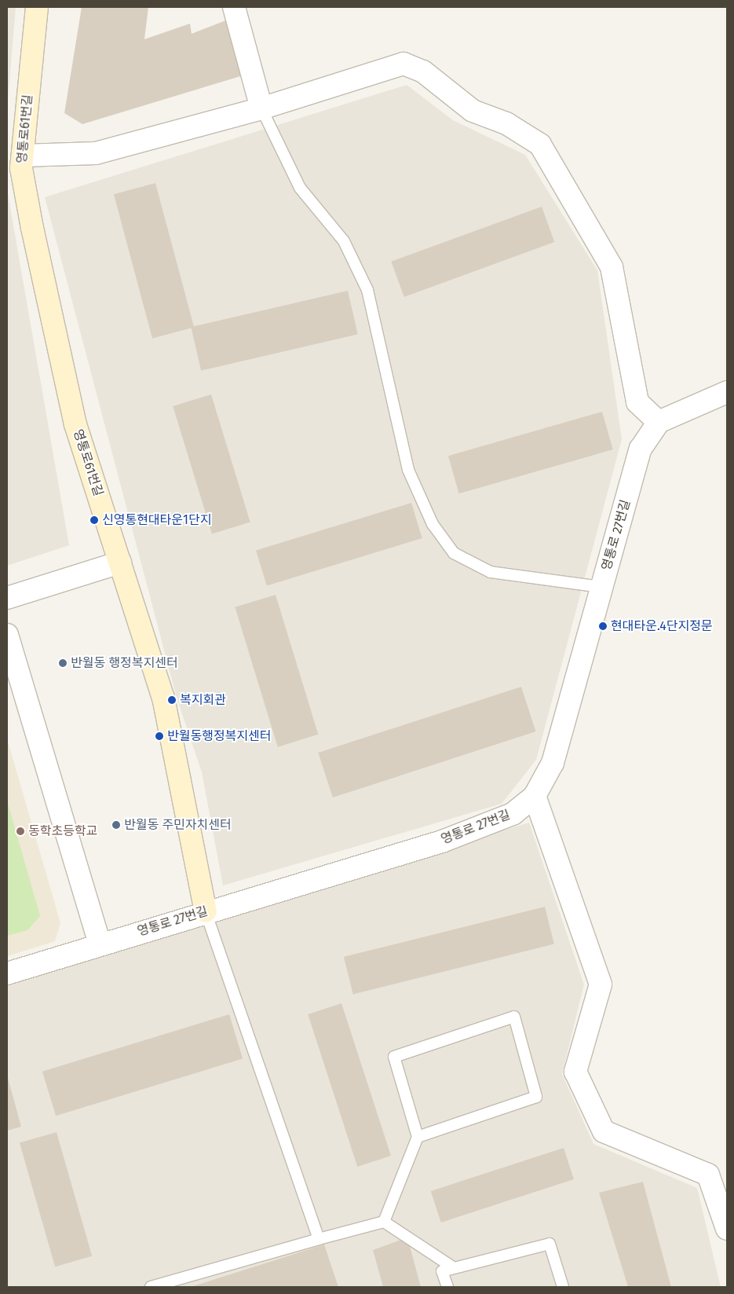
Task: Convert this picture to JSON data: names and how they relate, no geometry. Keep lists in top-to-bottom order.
{
  "streets": {
    "street": ["영통로61번길", "영통로 27번길"]
  },
  "crossings": [
    ["영통로61번길", "영통로 27번길"]
  ],
  "places": [
    "신영통현대타운1단지",
    "현대타운.4단지정문",
    "반월동 행정복지센터",
    "복지회관",
    "반월동행정복지센터",
    "반월동 주민자치센터",
    "동학초등학교"
  ]
}
